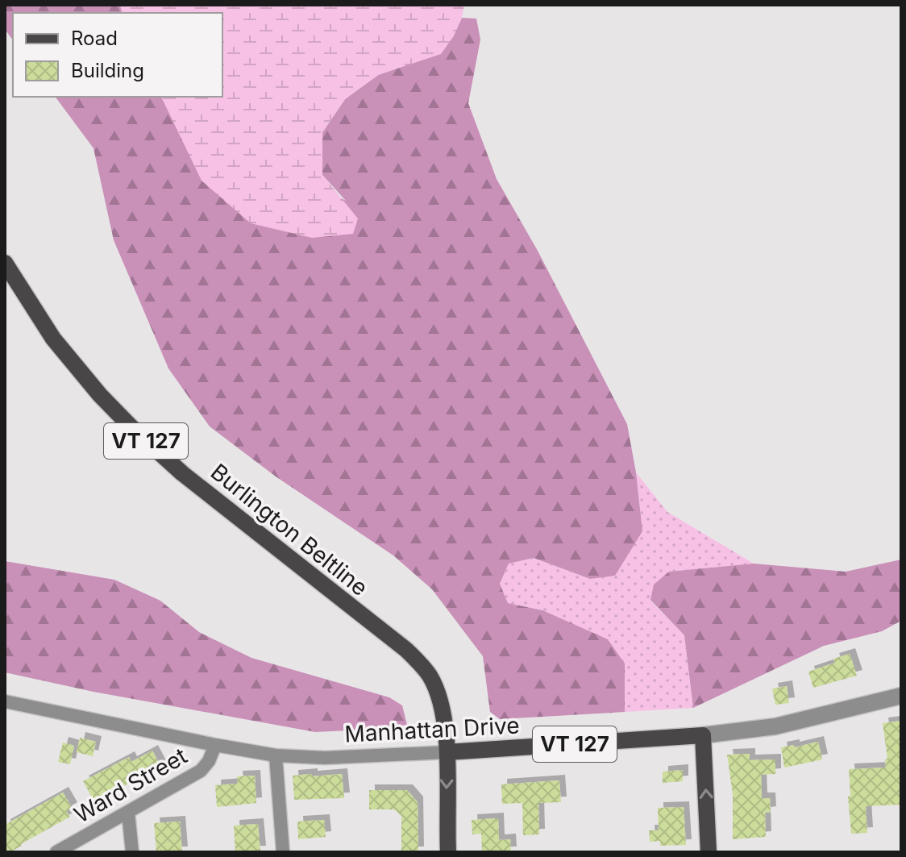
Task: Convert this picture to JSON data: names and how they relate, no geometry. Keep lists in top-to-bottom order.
{
  "streets": {
    "main road": ["VT 127", "Burlington Beltline", "Manhattan Drive"],
    "street": ["Ward Street"]
  },
  "crossings": [
    ["VT 127", "Burlington Beltline"],
    ["VT 127", "Manhattan Drive"],
    ["Burlington Beltline", "Manhattan Drive"],
    ["Manhattan Drive", "Ward Street"]
  ],
  "legend": ["Road", "Building"]
}
